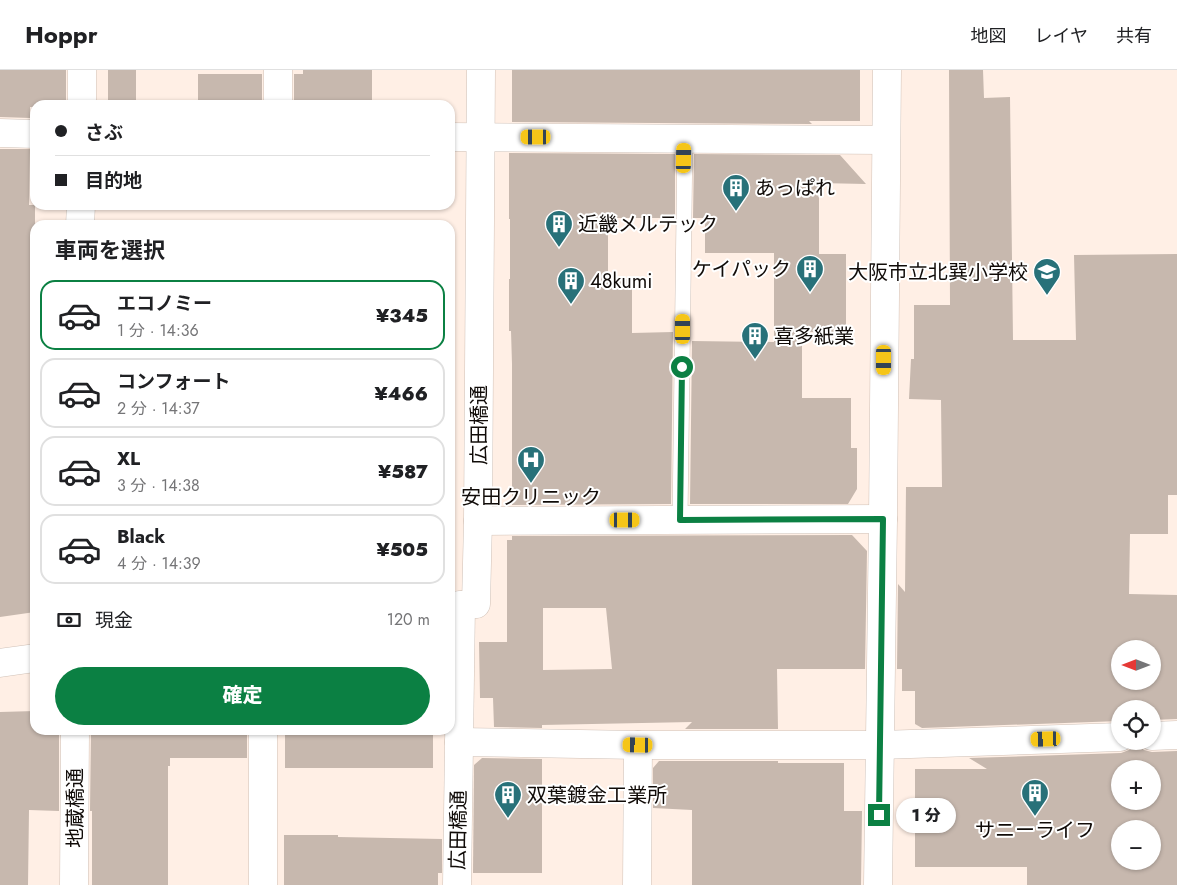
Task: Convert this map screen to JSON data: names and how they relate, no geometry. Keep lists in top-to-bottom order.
{
  "streets": {
    "street": ["広田橋通", "地蔵橋通"]
  },
  "places": {
    "building": [
      "あっぱれ",
      "近畿メルテック",
      "ケイパック",
      "48kumi",
      "喜多紙業",
      "サニーライフ",
      "双葉鍍金工業所"
    ],
    "school or university": ["大阪市立北巽小学校"],
    "hospital": ["安田クリニック"]
  },
  "north": "left",
  "page": {
    "header": "Hoppr",
    "nav": ["地図", "レイヤ", "共有"],
    "banner": ["さぶ", "目的地"],
    "heading": "車両を選択",
    "list": [
      {
        "name": "エコノミー",
        "note": "1 分 · 14:36",
        "value": "¥345"
      },
      {
        "name": "コンフォート",
        "note": "2 分 · 14:37",
        "value": "¥466"
      },
      {
        "name": "XL",
        "note": "3 分 · 14:38",
        "value": "¥587"
      },
      {
        "name": "Black",
        "note": "4 分 · 14:39",
        "value": "¥505"
      }
    ],
    "pay": ["現金", "120 m"],
    "map_buttons": ["+", "−"],
    "buttons": "確定",
    "bubble": "1 分"
  }
}
